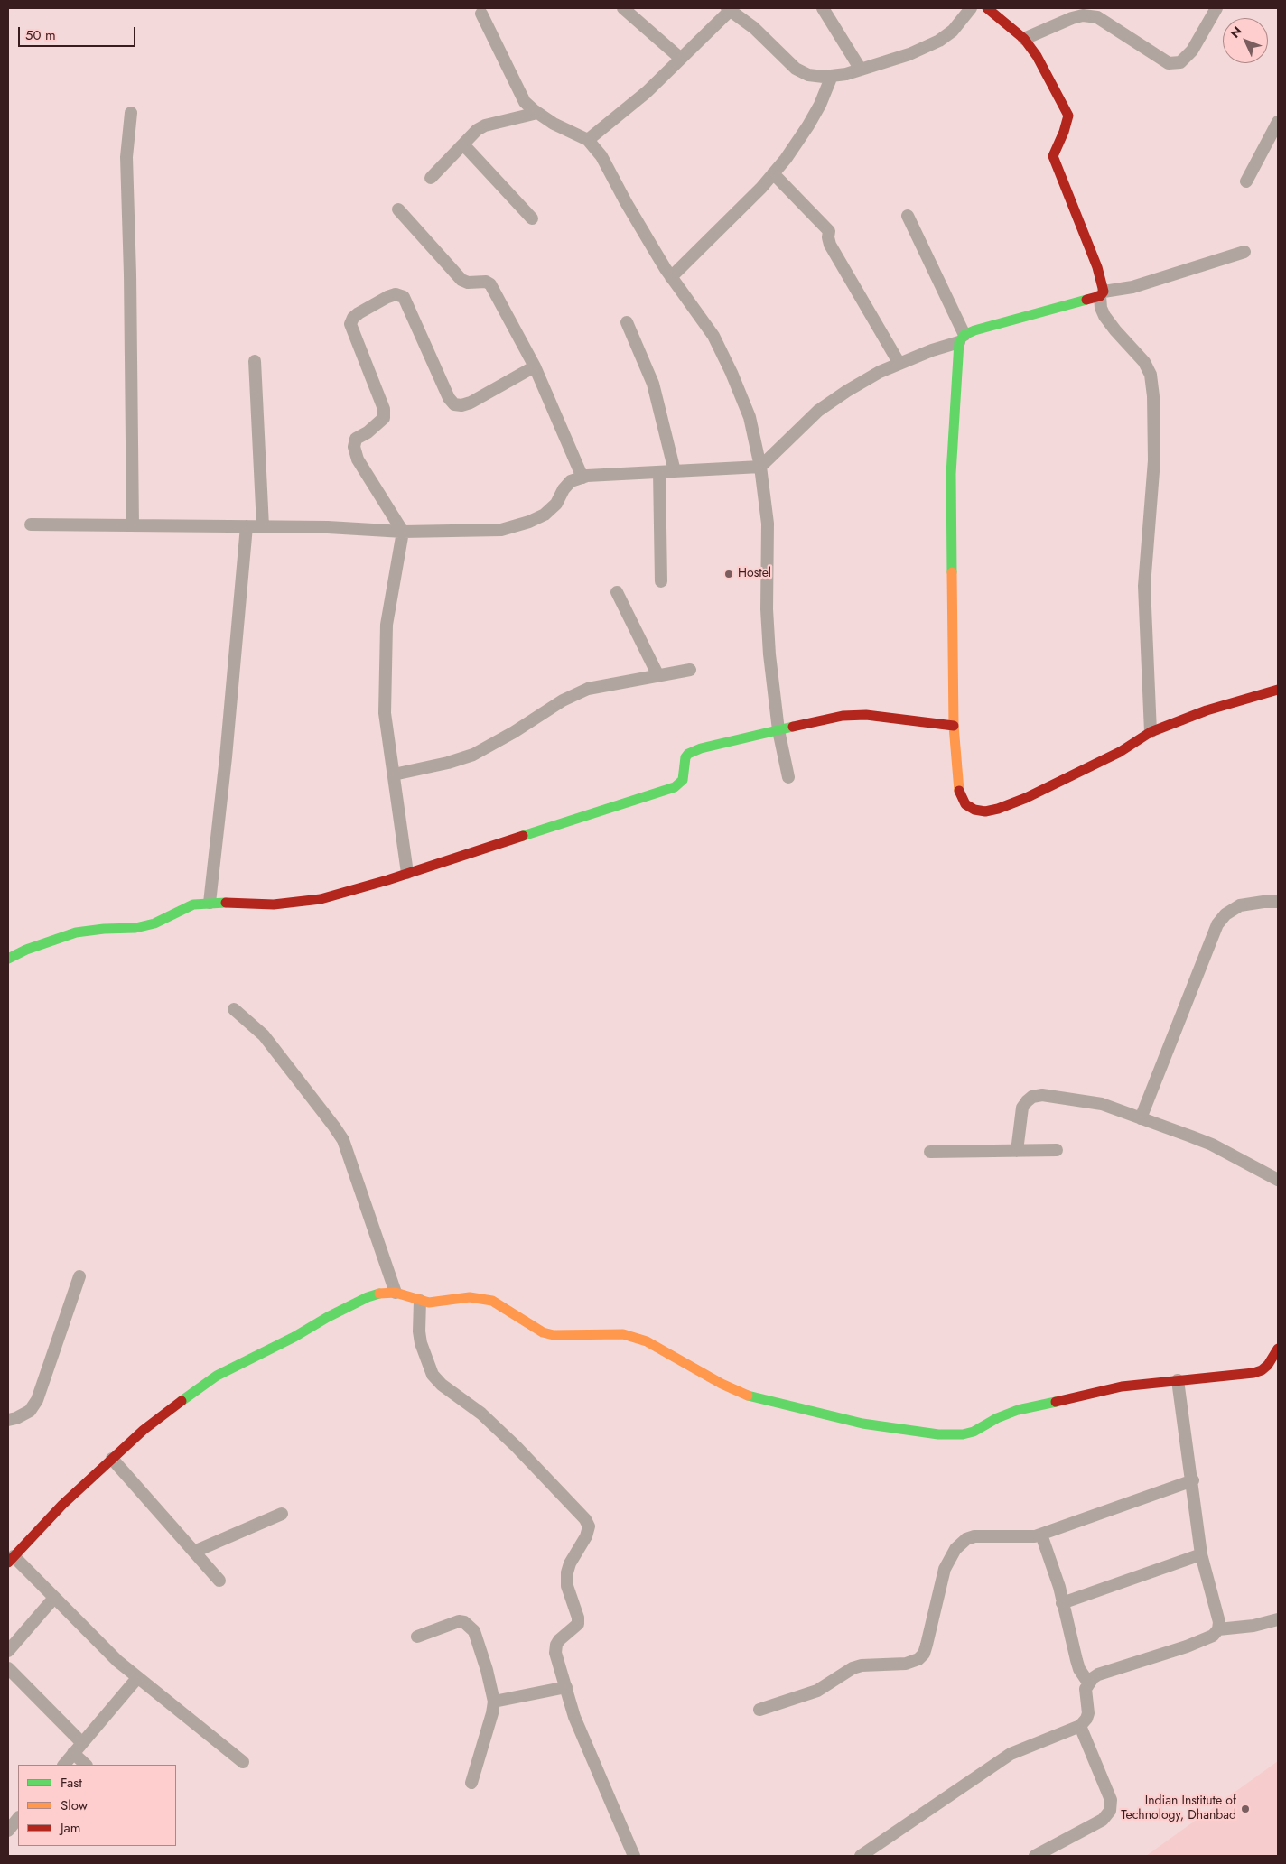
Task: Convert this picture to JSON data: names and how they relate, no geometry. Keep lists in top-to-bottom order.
{
  "places": ["Hostel", "Indian Institute of Technology, Dhanbad"],
  "legend": ["Fast", "Slow", "Jam"],
  "scale_bar": "50 m",
  "north": "top left"
}
